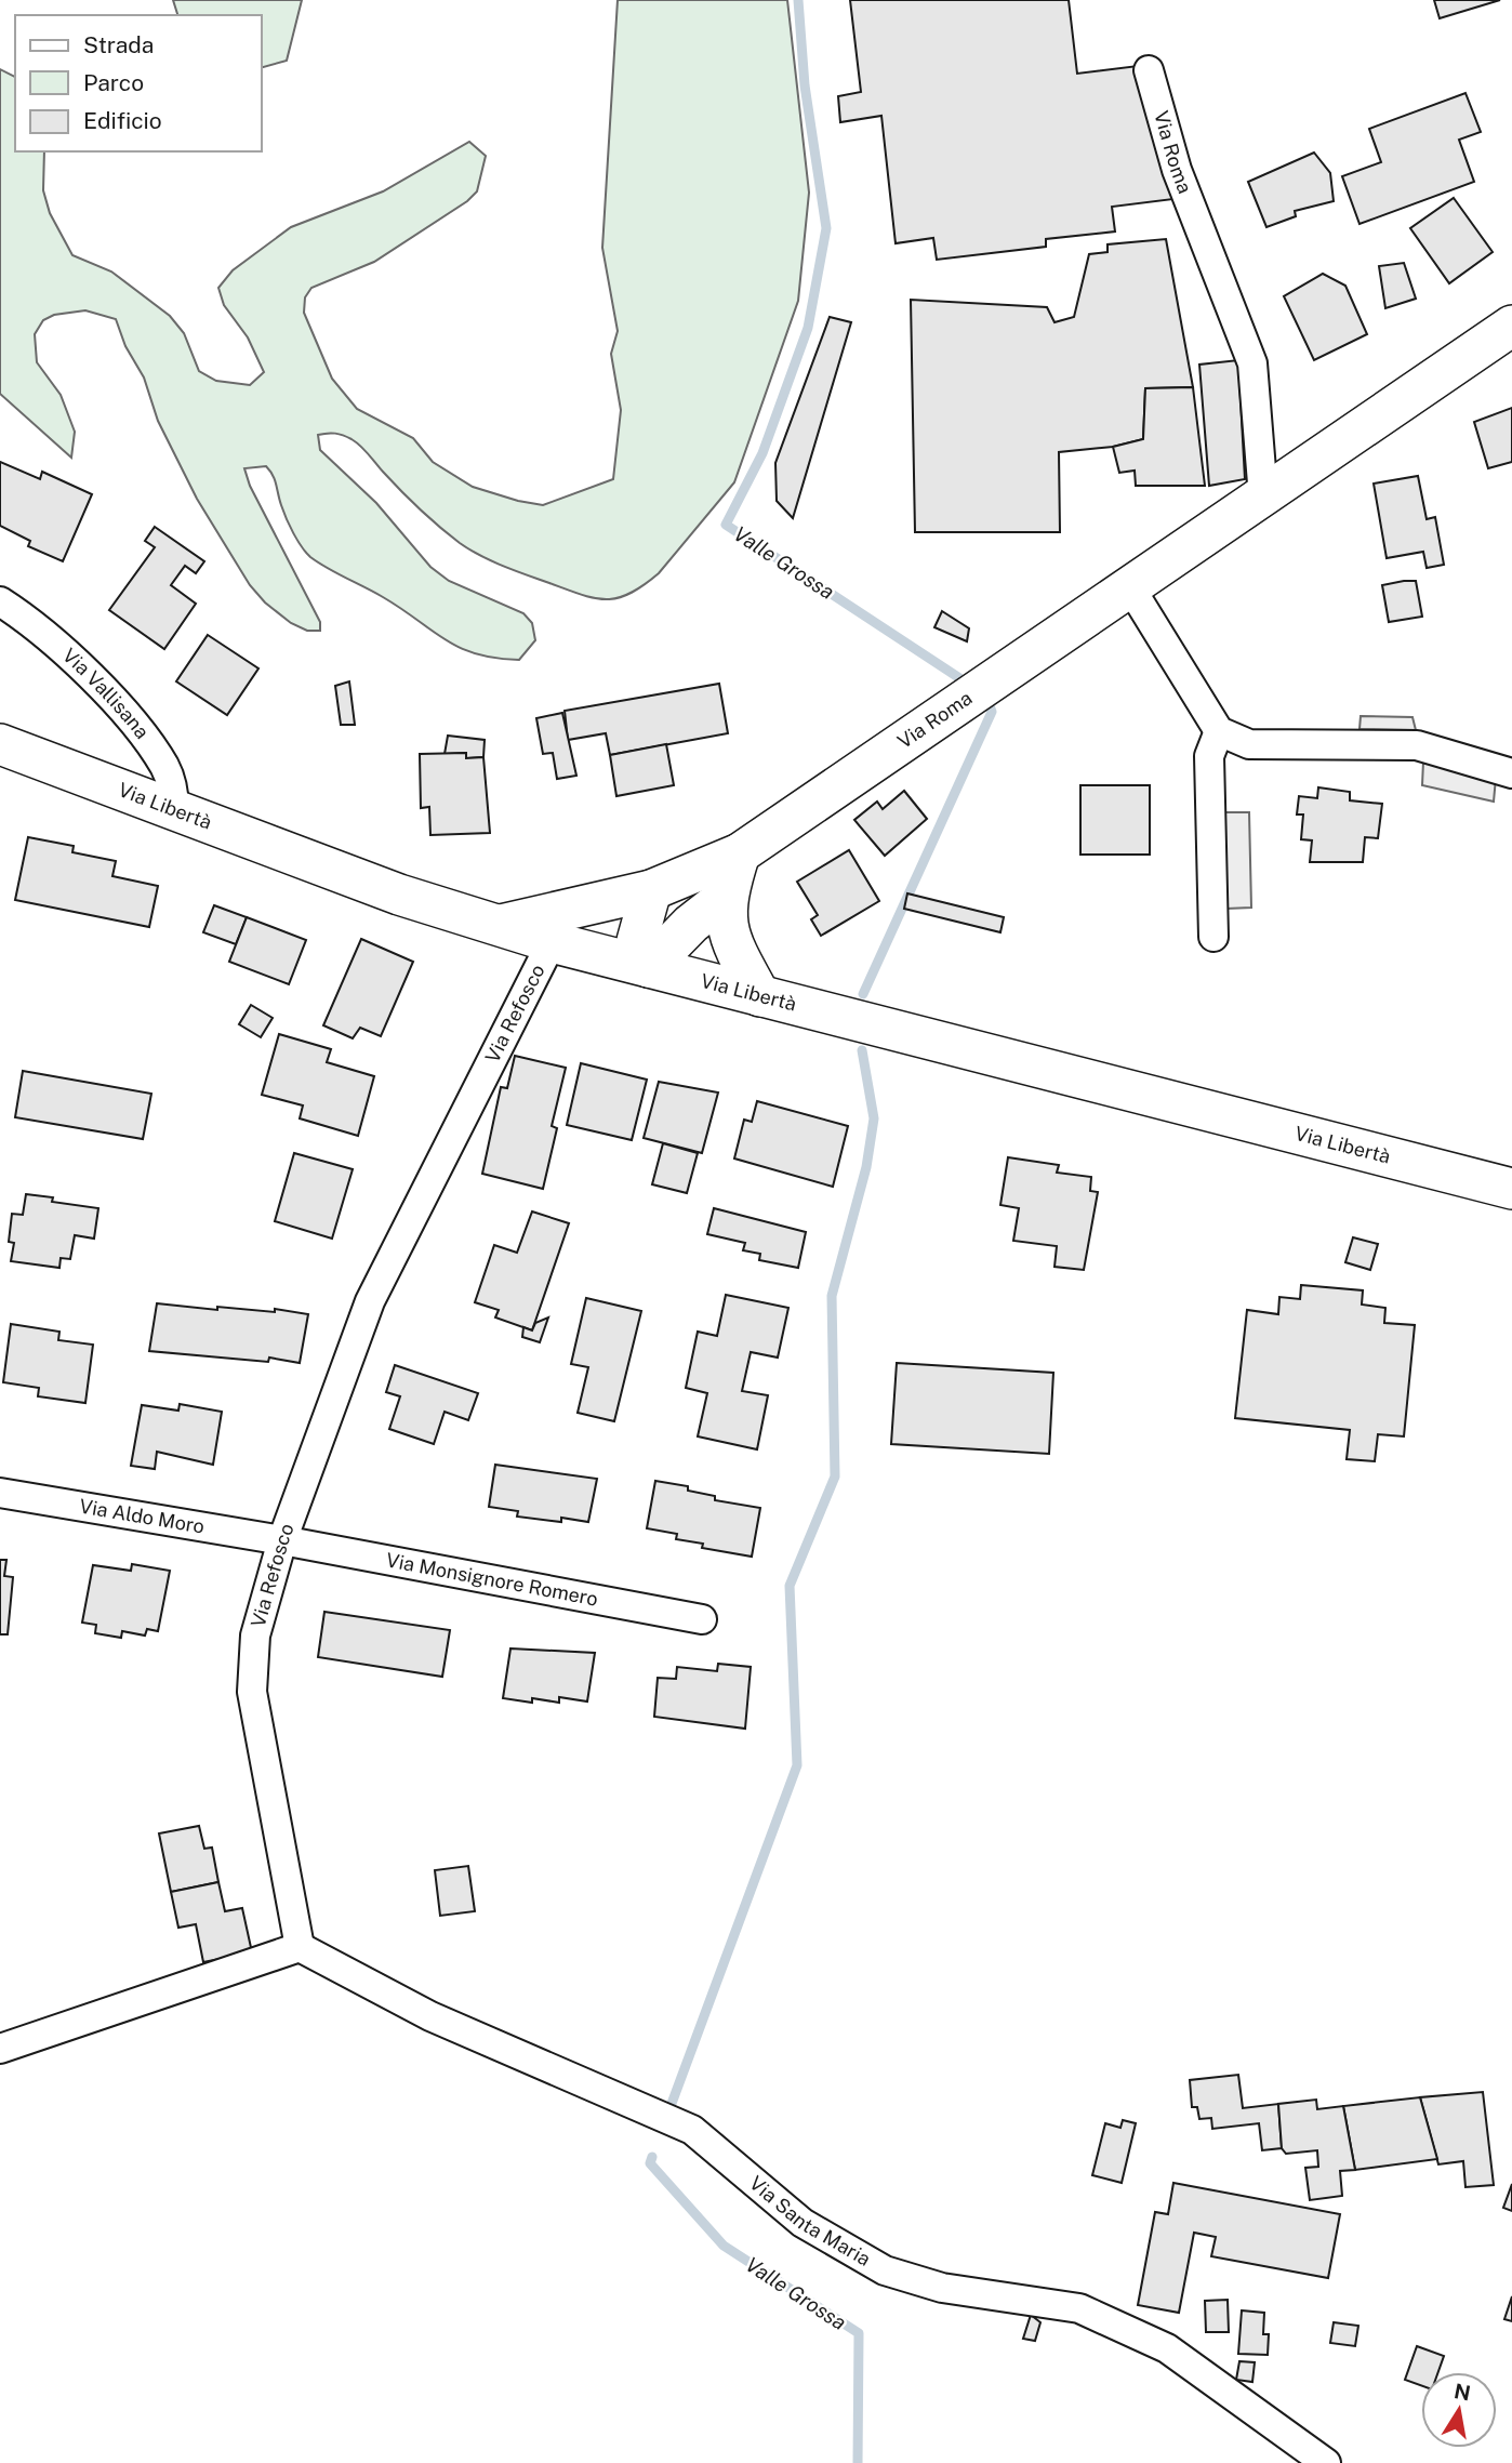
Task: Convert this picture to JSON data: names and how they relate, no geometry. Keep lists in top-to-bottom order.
{
  "streets": {
    "main road": ["Via Roma", "Via Libertà"],
    "street": [
      "Via Vallisana",
      "Via Refosco",
      "Via Aldo Moro",
      "Via Monsignore Romero",
      "Via Santa Maria"
    ]
  },
  "crossings": [
    ["Via Roma", "Via Libertà"],
    ["Via Vallisana", "Via Libertà"],
    ["Via Libertà", "Via Refosco"],
    ["Via Refosco", "Via Aldo Moro"],
    ["Via Refosco", "Via Monsignore Romero"],
    ["Via Refosco", "Via Santa Maria"],
    ["Via Aldo Moro", "Via Monsignore Romero"]
  ],
  "water": ["Valle Grossa"],
  "legend": ["Strada", "Parco", "Edificio"],
  "north": "top"
}
